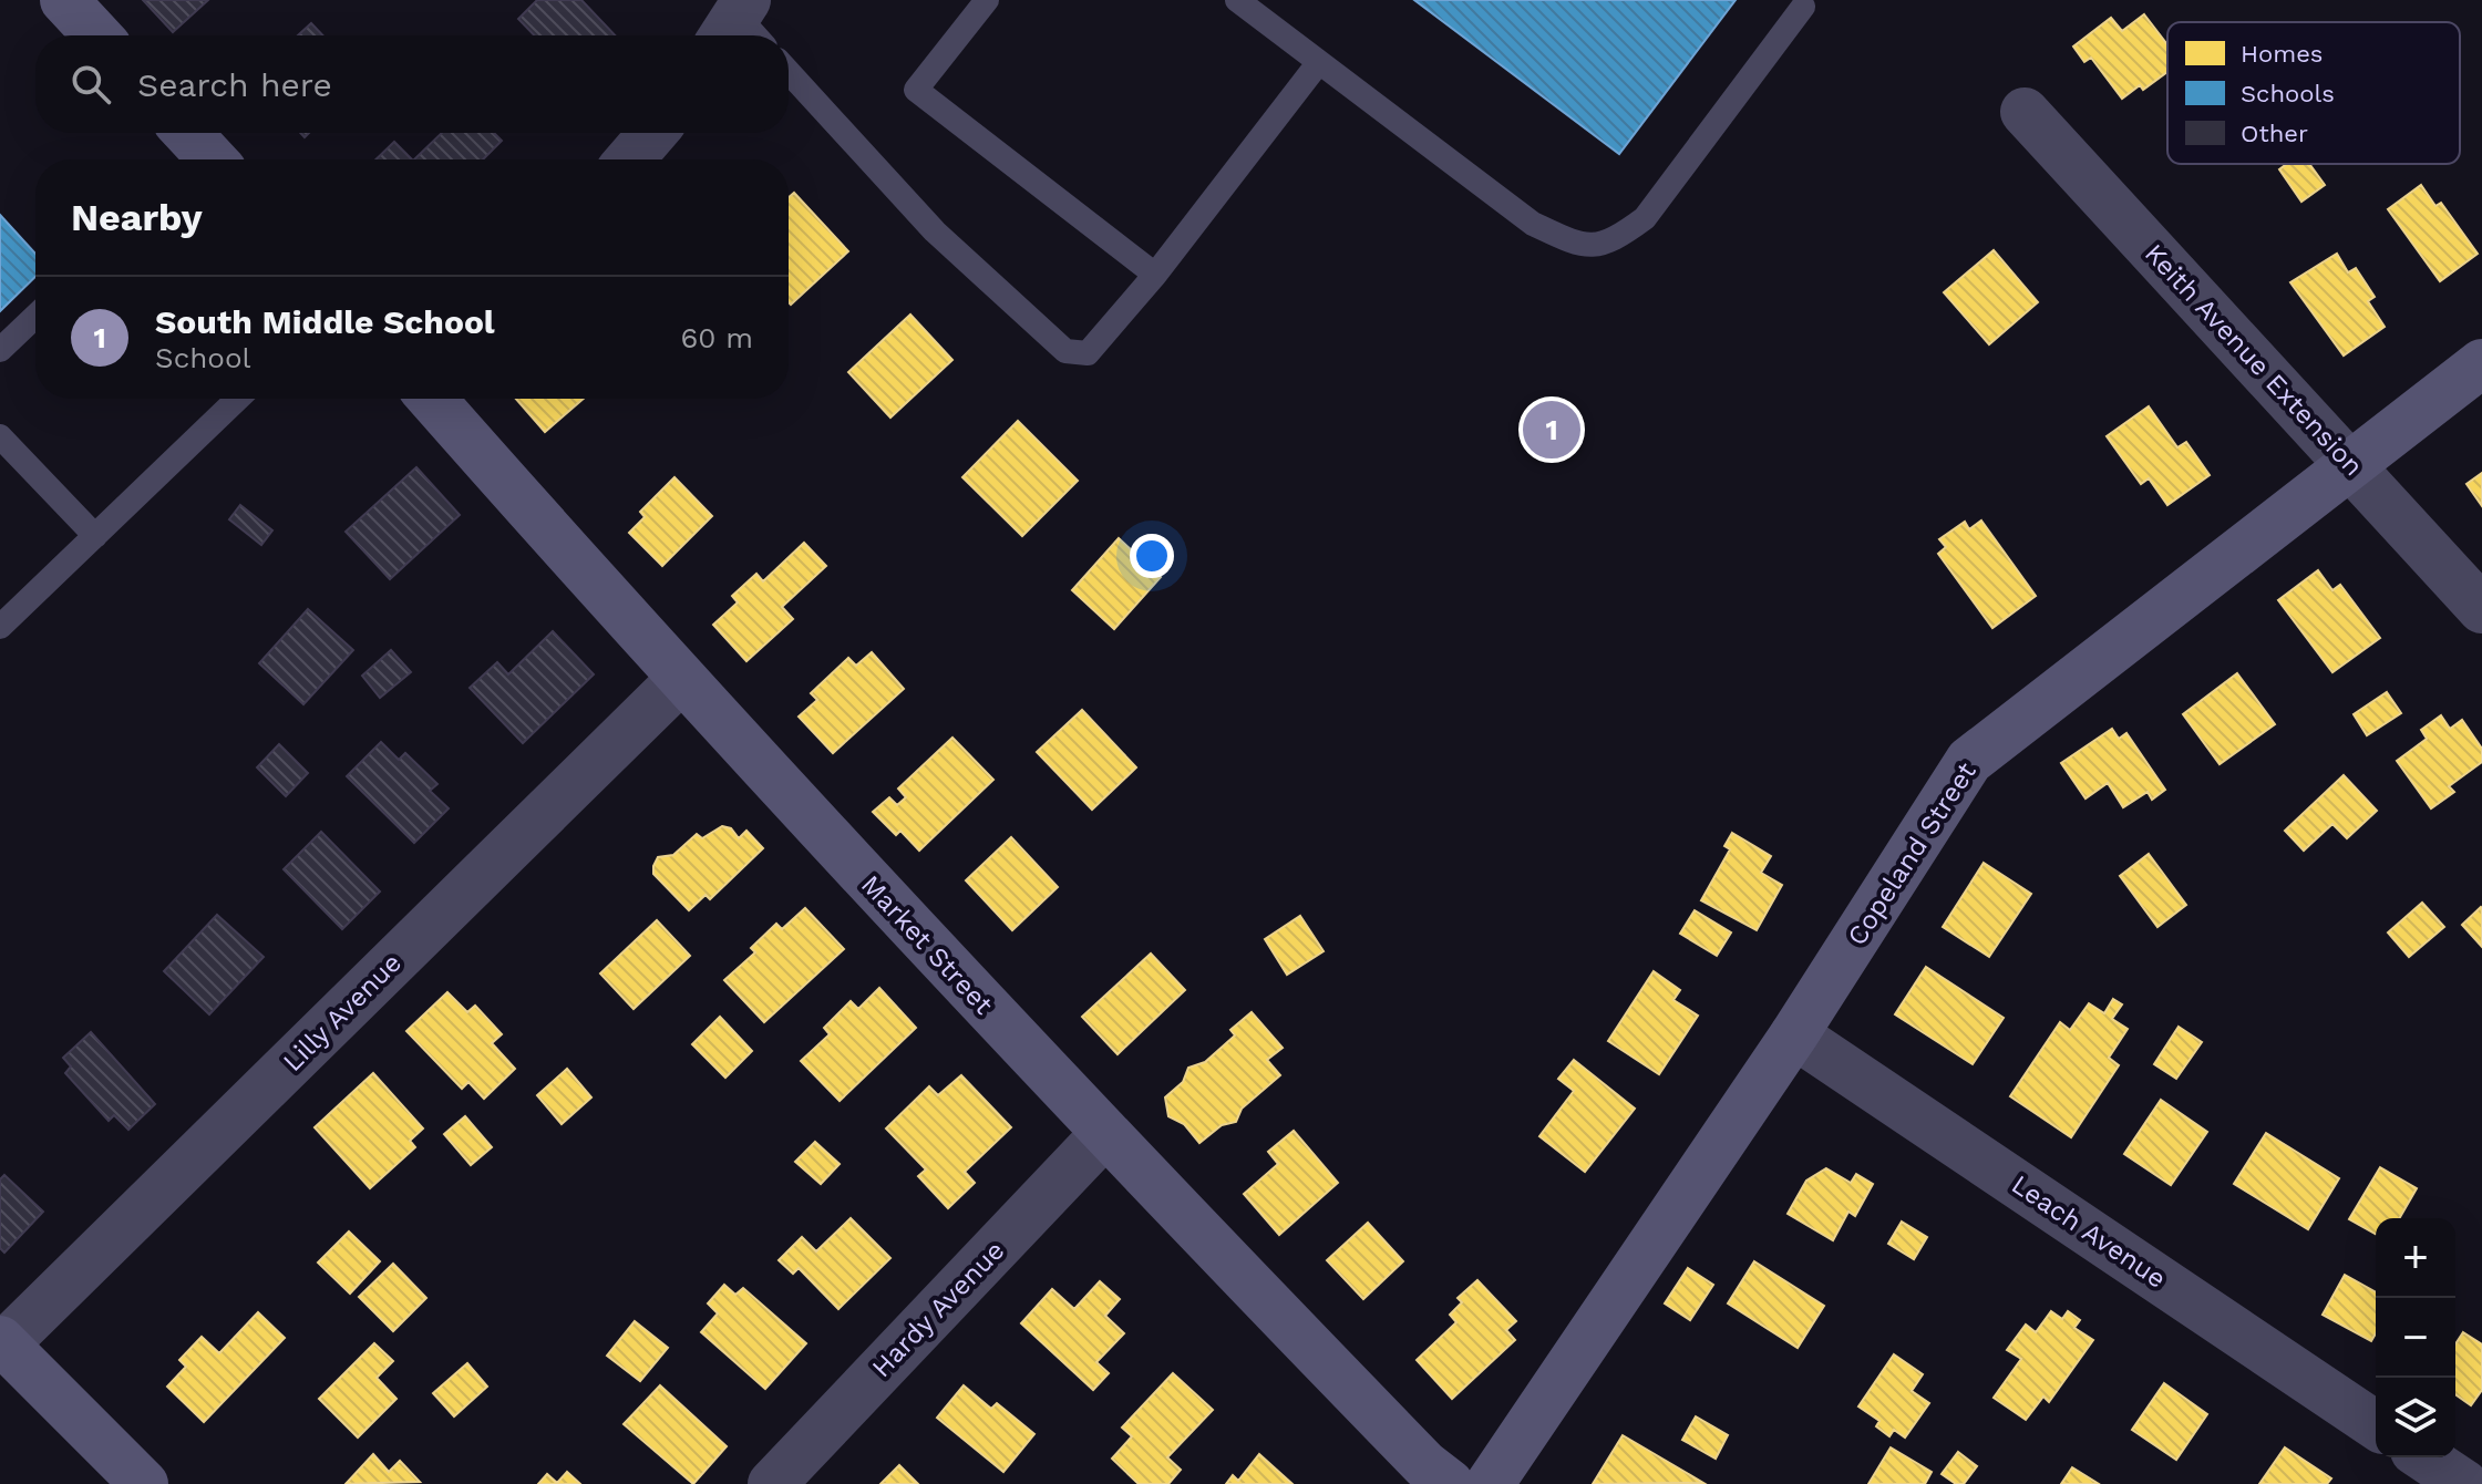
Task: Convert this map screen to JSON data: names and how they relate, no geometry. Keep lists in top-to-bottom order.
{
  "streets": {
    "main road": ["Copeland Street", "Market Street"],
    "street": [
      "Keith Avenue Extension",
      "Lilly Avenue",
      "Leach Avenue",
      "Hardy Avenue"
    ]
  },
  "crossings": [
    ["Keith Avenue Extension", "Copeland Street"],
    ["Copeland Street", "Leach Avenue"],
    ["Market Street", "Lilly Avenue"],
    ["Market Street", "Hardy Avenue"]
  ],
  "legend": ["Homes", "Schools", "Other"],
  "page": {
    "search": "Search here",
    "heading": "Nearby",
    "list": [
      {
        "mark": "1",
        "name": "South Middle School",
        "note": "School",
        "value": "60 m"
      }
    ],
    "pins": "1",
    "map_buttons": ["+", "−"]
  }
}
